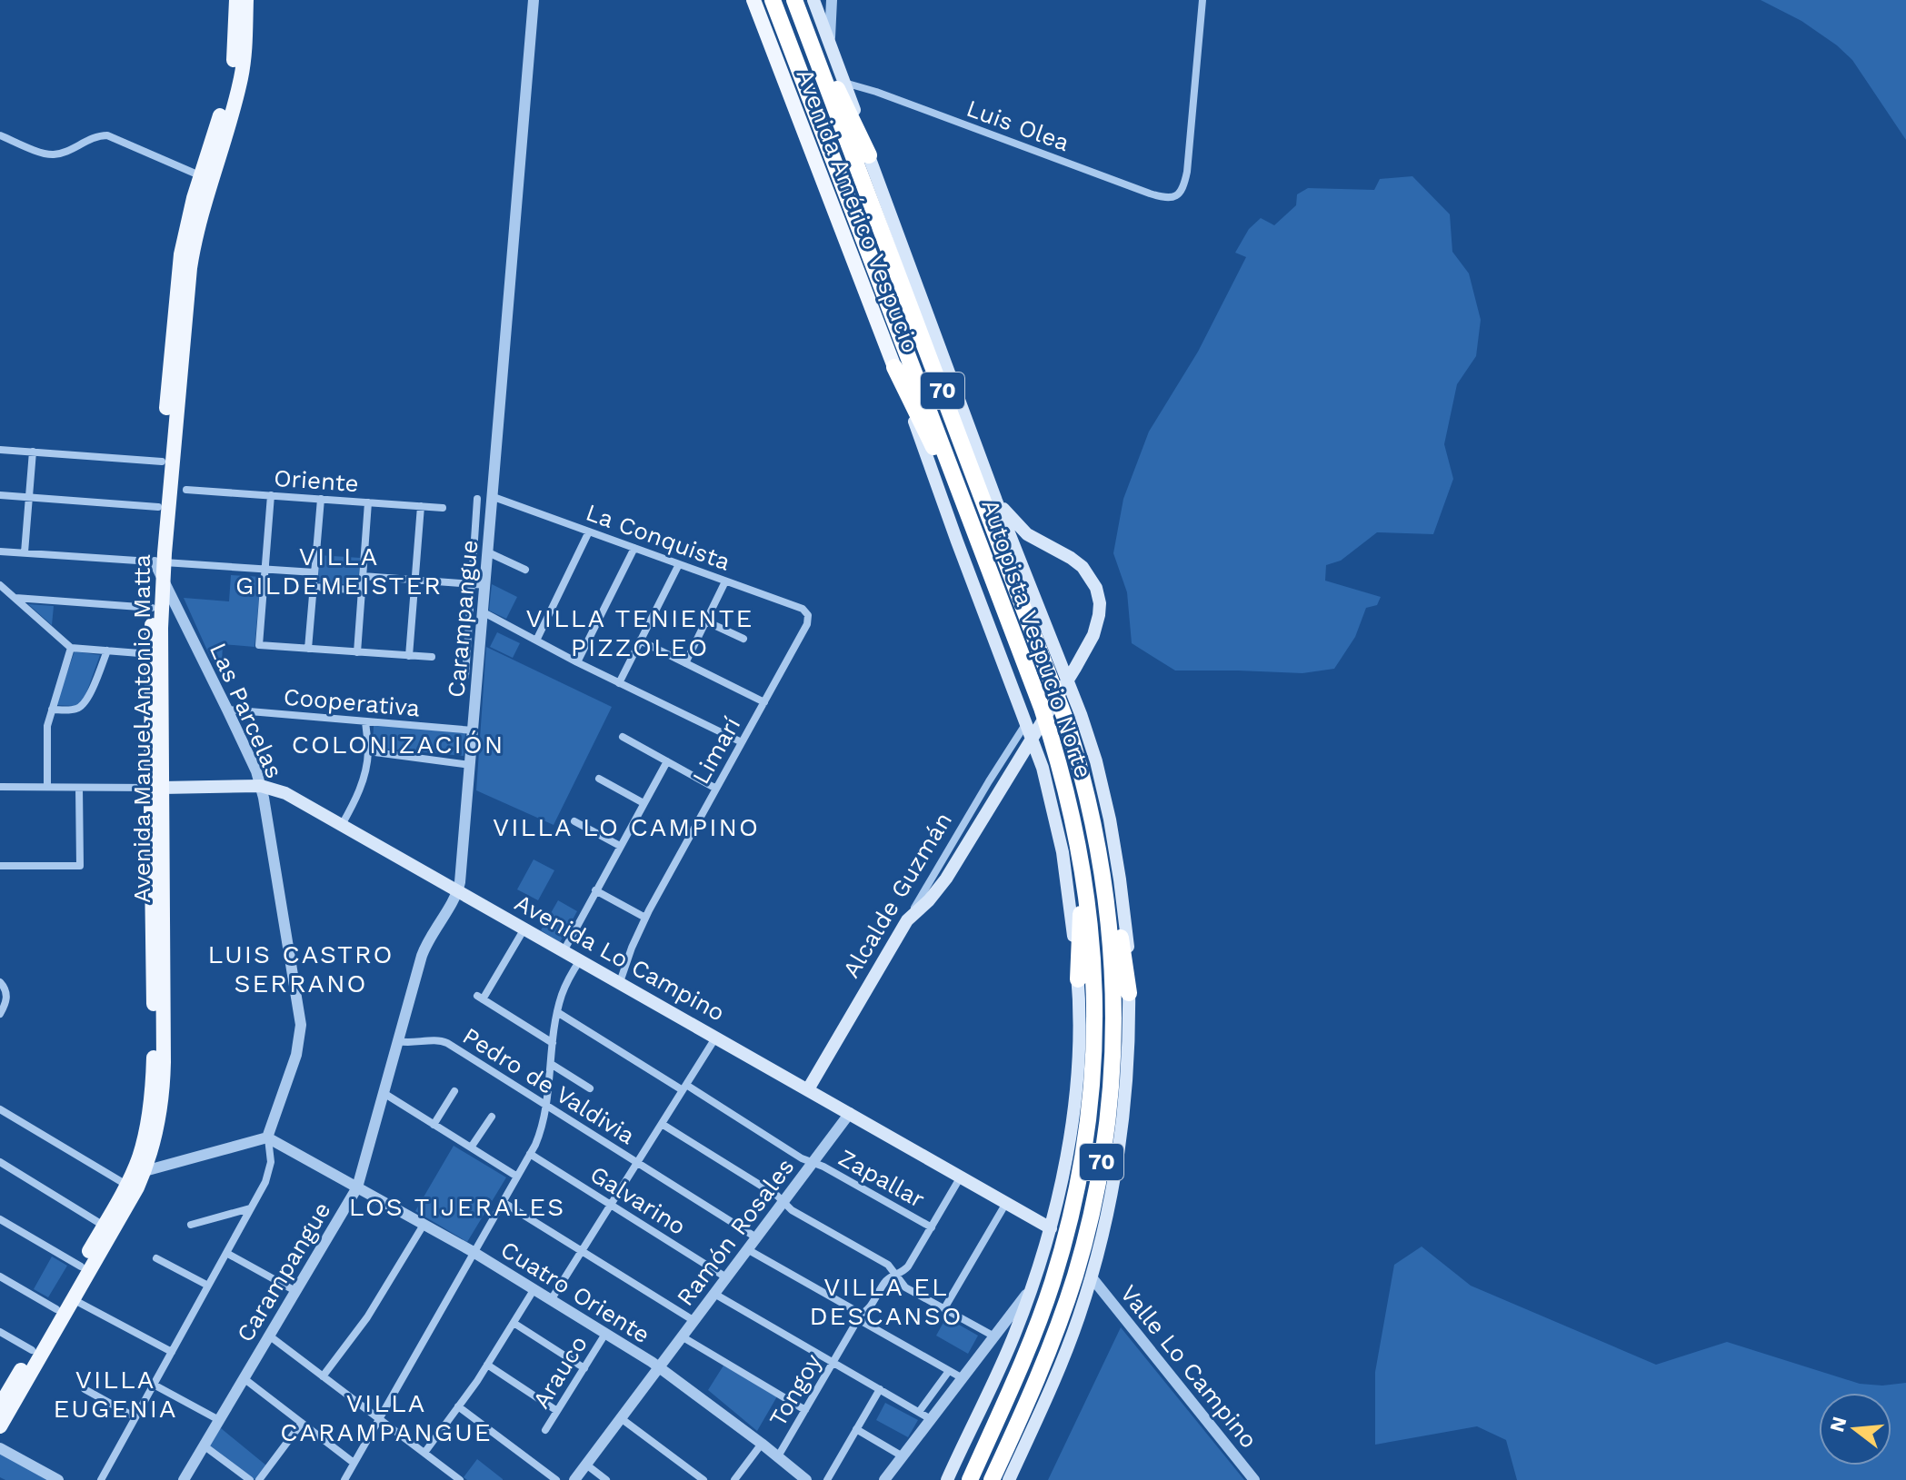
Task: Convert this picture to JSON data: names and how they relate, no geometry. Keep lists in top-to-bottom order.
{
  "streets": {
    "highway": ["70", "Autopista Vespucio Norte"],
    "main road": [
      "Avenida Américo Vespucio",
      "Avenida Manuel Antonio Matta",
      "Alcalde Guzmán",
      "Avenida Lo Campino"
    ],
    "street": [
      "Luis Olea",
      "Oriente",
      "La Conquista",
      "Carampangue",
      "Cooperativa",
      "Las Parcelas",
      "Limarí",
      "Pedro de Valdivia",
      "Zapallar",
      "Galvarino",
      "Ramón Rosales",
      "Cuatro Oriente",
      "Valle Lo Campino",
      "Arauco",
      "Tongoy"
    ]
  },
  "crossings": [
    ["Luis Olea", "Avenida Américo Vespucio"],
    ["Avenida Américo Vespucio", "Alcalde Guzmán"],
    ["Avenida Américo Vespucio", "Avenida Lo Campino"],
    ["Avenida Américo Vespucio", "Valle Lo Campino"],
    ["La Conquista", "Carampangue"],
    ["La Conquista", "Limarí"],
    ["Carampangue", "Cooperativa"],
    ["Carampangue", "Avenida Lo Campino"],
    ["Carampangue", "Pedro de Valdivia"],
    ["Carampangue", "Cuatro Oriente"],
    ["Cooperativa", "Las Parcelas"],
    ["Las Parcelas", "Avenida Manuel Antonio Matta"],
    ["Las Parcelas", "Avenida Lo Campino"],
    ["Las Parcelas", "Cuatro Oriente"],
    ["Avenida Manuel Antonio Matta", "Avenida Lo Campino"],
    ["Limarí", "Avenida Lo Campino"],
    ["Alcalde Guzmán", "Avenida Lo Campino"],
    ["Avenida Lo Campino", "Ramón Rosales"],
    ["Avenida Lo Campino", "Tongoy"],
    ["Pedro de Valdivia", "Ramón Rosales"],
    ["Zapallar", "Ramón Rosales"],
    ["Zapallar", "Tongoy"],
    ["Galvarino", "Ramón Rosales"],
    ["Ramón Rosales", "Cuatro Oriente"],
    ["Cuatro Oriente", "Arauco"],
    ["Cuatro Oriente", "Tongoy"]
  ],
  "districts": [
    "VILLA GILDEMEISTER",
    "VILLA TENIENTE PIZZOLEO",
    "COLONIZACIÓN",
    "VILLA LO CAMPINO",
    "LUIS CASTRO SERRANO",
    "LOS TIJERALES",
    "VILLA EL DESCANSO",
    "VILLA EUGENIA",
    "VILLA CARAMPANGUE"
  ],
  "north": "left"
}
